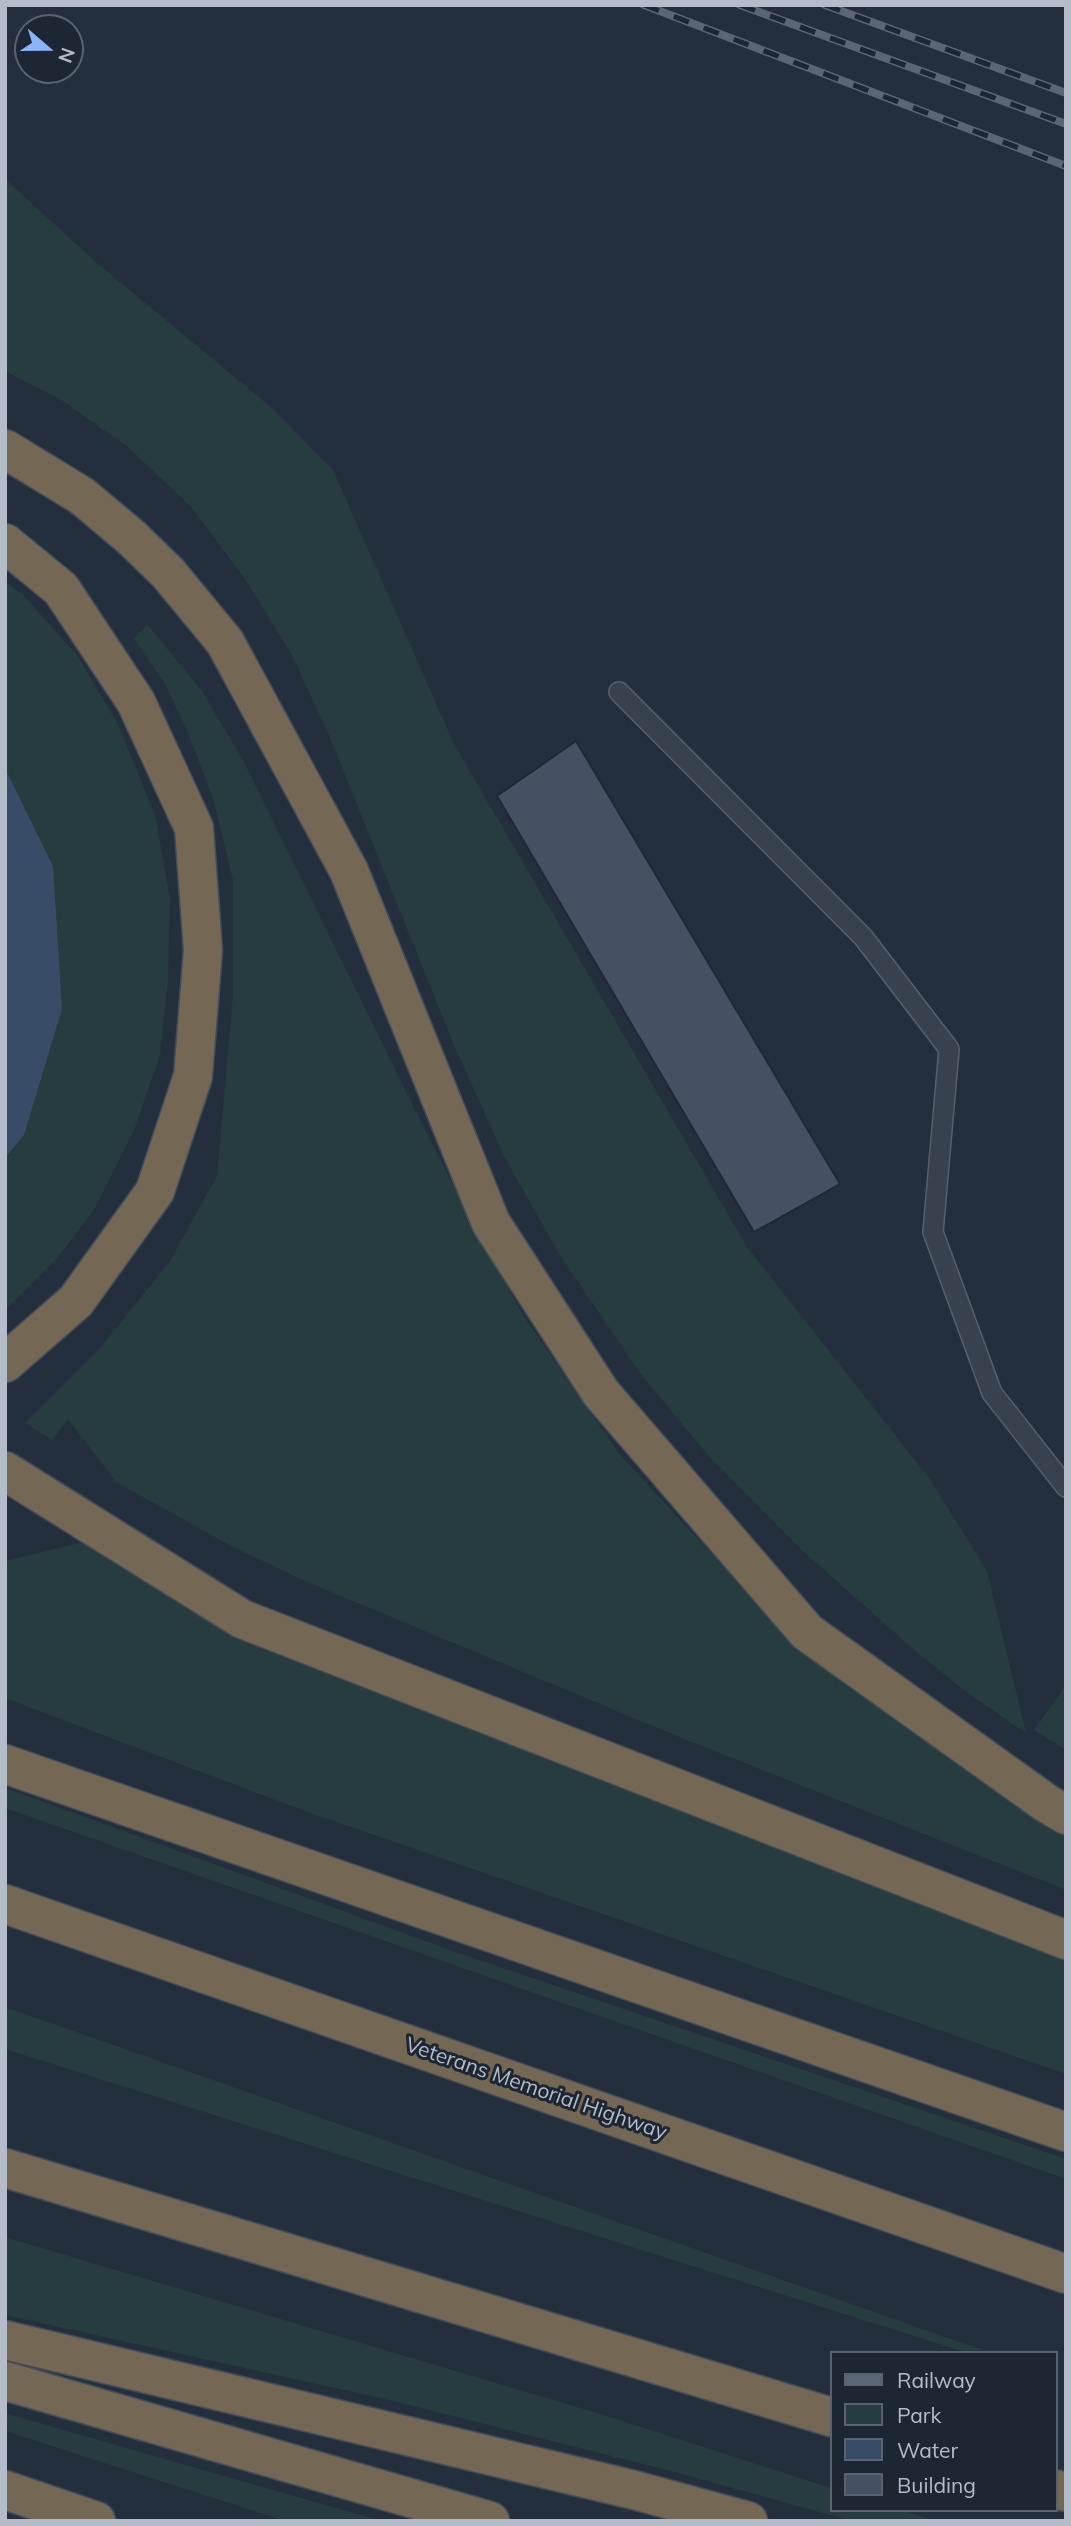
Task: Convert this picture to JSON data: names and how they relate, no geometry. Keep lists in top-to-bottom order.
{
  "streets": {
    "highway": ["Veterans Memorial Highway"]
  },
  "legend": [
    "Railway",
    "Park",
    "Water",
    "Building"
  ],
  "north": "right"
}
